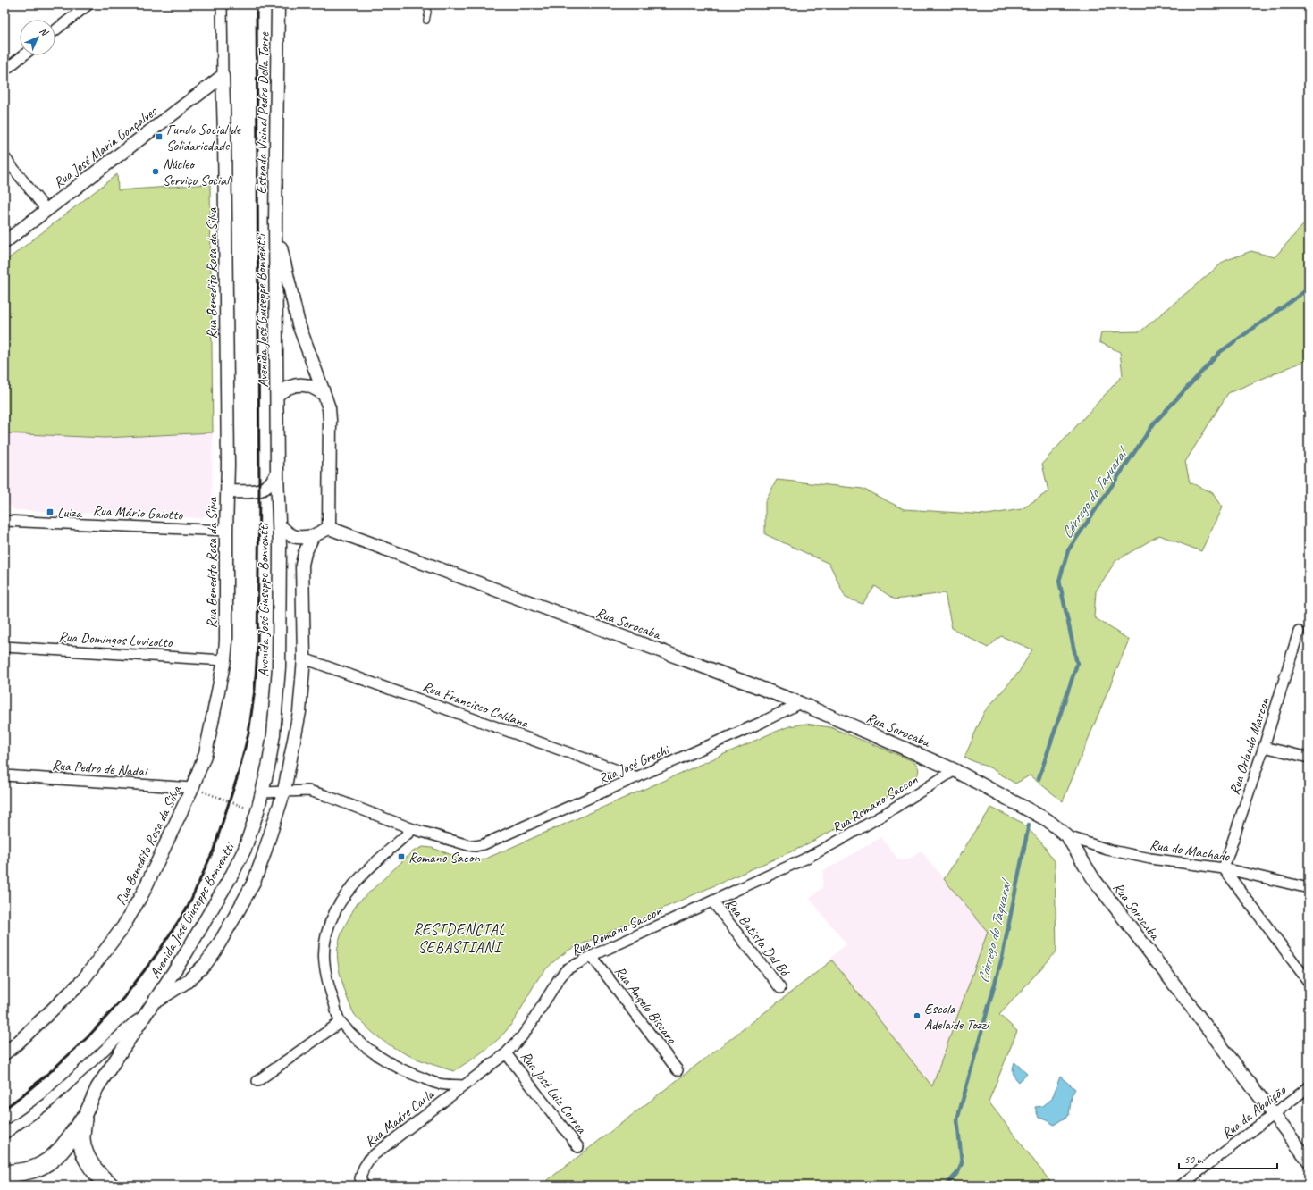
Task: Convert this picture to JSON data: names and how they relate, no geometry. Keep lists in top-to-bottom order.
{
  "streets": {
    "street": [
      "Estrada Vicinal Pedro Della Torre",
      "Rua José Maria Gonçalves",
      "Rua Benedito Rosa da Silva",
      "Avenida José Giuseppe Bonventti",
      "Rua Mário Gaiotto",
      "Rua Sorocaba",
      "Rua Domingos Luvizotto",
      "Rua Francisco Caldana",
      "Rua Orlando Marcon",
      "Rua José Grechi",
      "Rua Pedro de Nadai",
      "Rua Romano Saccon",
      "Rua do Machado",
      "Rua Batista Dal Bó",
      "Rua Angelo Biscaro",
      "Rua José Luiz Correa",
      "Rua da Abolição",
      "Rua Madre Carla"
    ]
  },
  "crossings": [
    ["Estrada Vicinal Pedro Della Torre", "Avenida José Giuseppe Bonventti"],
    ["Rua José Maria Gonçalves", "Rua Benedito Rosa da Silva"],
    ["Rua Benedito Rosa da Silva", "Rua Mário Gaiotto"],
    ["Rua Benedito Rosa da Silva", "Rua Domingos Luvizotto"],
    ["Rua Benedito Rosa da Silva", "Rua Pedro de Nadai"],
    ["Avenida José Giuseppe Bonventti", "Rua Sorocaba"],
    ["Avenida José Giuseppe Bonventti", "Rua Francisco Caldana"],
    ["Rua Sorocaba", "Rua José Grechi"],
    ["Rua Sorocaba", "Rua Romano Saccon"],
    ["Rua Sorocaba", "Rua do Machado"],
    ["Rua Sorocaba", "Rua da Abolição"],
    ["Rua Francisco Caldana", "Rua José Grechi"],
    ["Rua Orlando Marcon", "Rua do Machado"],
    ["Rua Romano Saccon", "Rua Batista Dal Bó"],
    ["Rua Romano Saccon", "Rua Angelo Biscaro"],
    ["Rua Romano Saccon", "Rua José Luiz Correa"],
    ["Rua Romano Saccon", "Rua Madre Carla"]
  ],
  "districts": ["RESIDENCIAL SEBASTIANI"],
  "water": ["Córrego do Taquaral"],
  "places": {
    "transit": ["Fundo Social de Solidariedade", "Luiza", "Romano Sacon"],
    "other": ["Núcleo Serviço Social", "Escola Adelaide Tozzi"]
  },
  "scale_bar": "50 m",
  "north": "top right"
}
